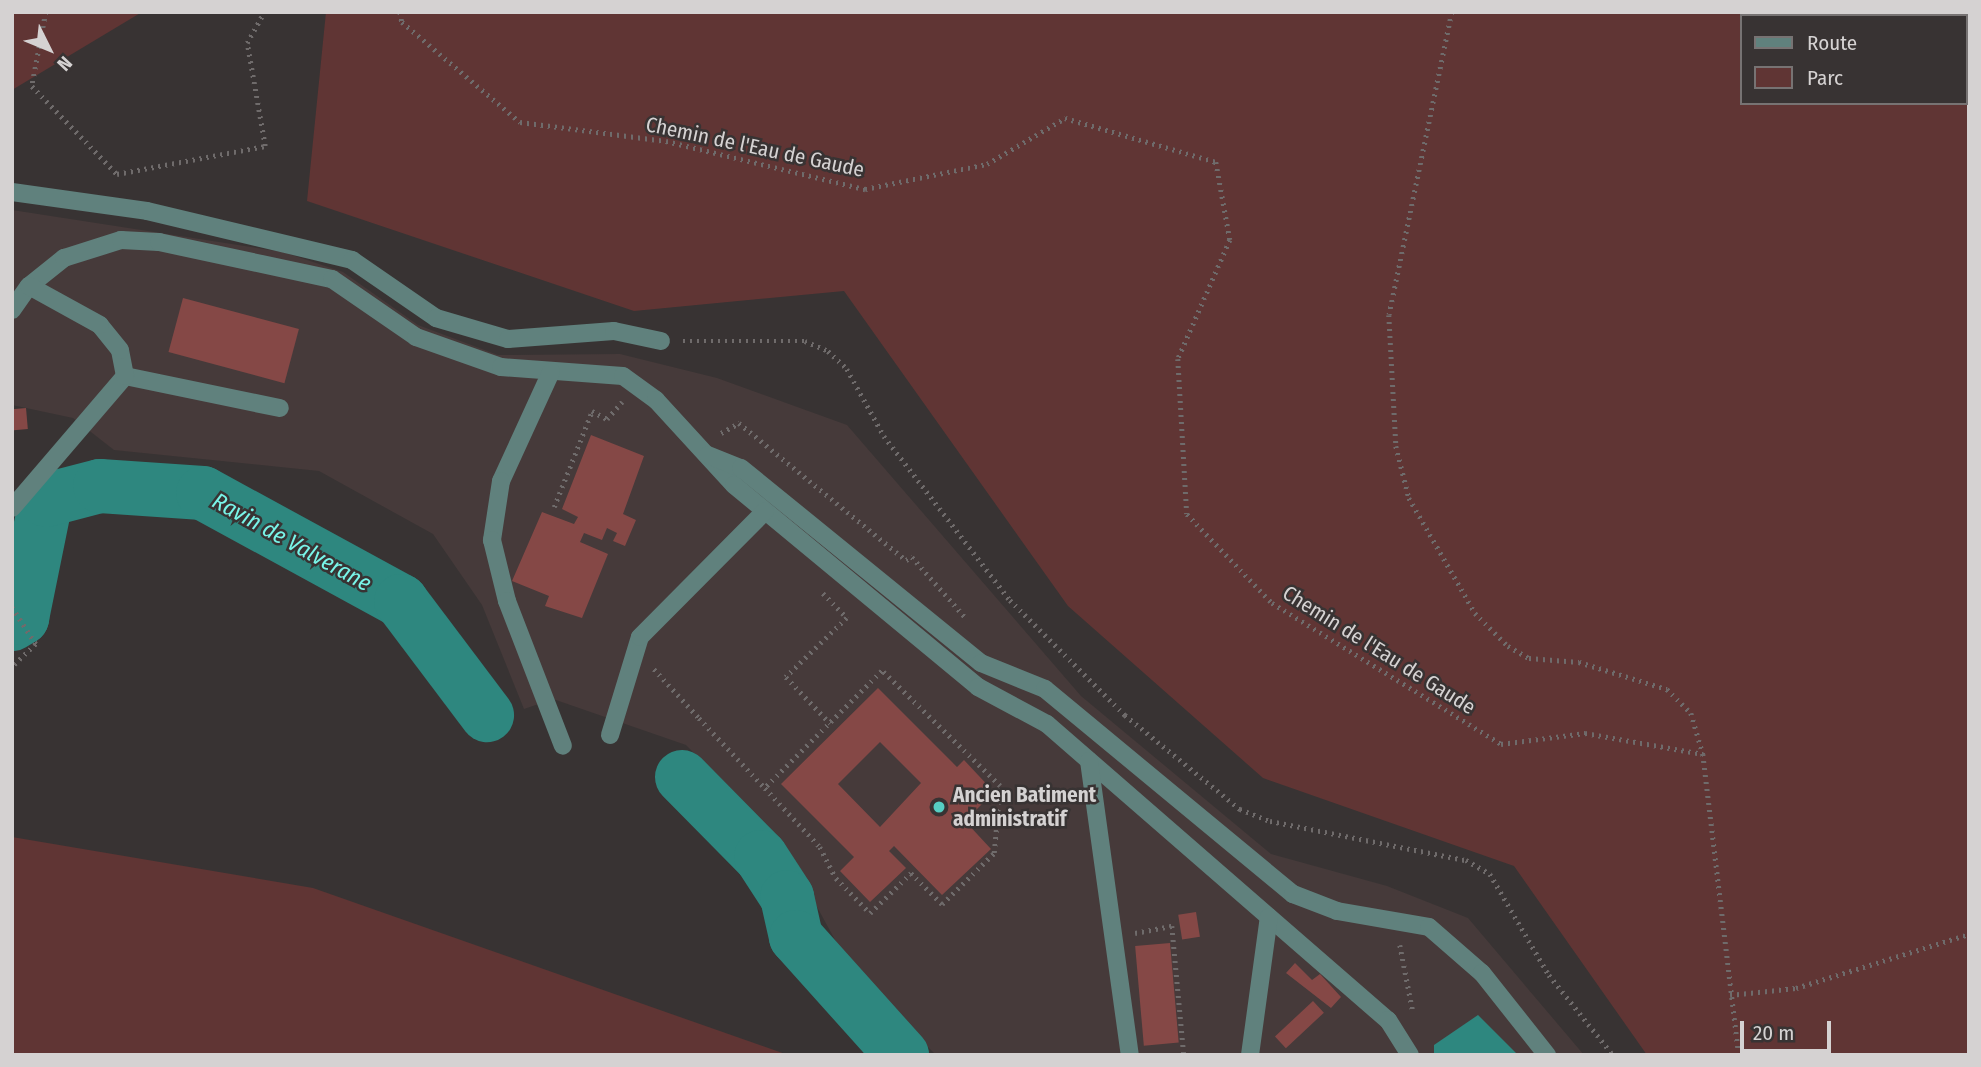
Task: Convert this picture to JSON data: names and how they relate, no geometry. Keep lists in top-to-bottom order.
{
  "streets": {
    "path": ["Chemin de l'Eau de Gaude"]
  },
  "water": ["Ravin de Valverane"],
  "places": ["Ancien Batiment administratif"],
  "legend": ["Route", "Parc"],
  "scale_bar": "20 m",
  "north": "bottom right"
}
